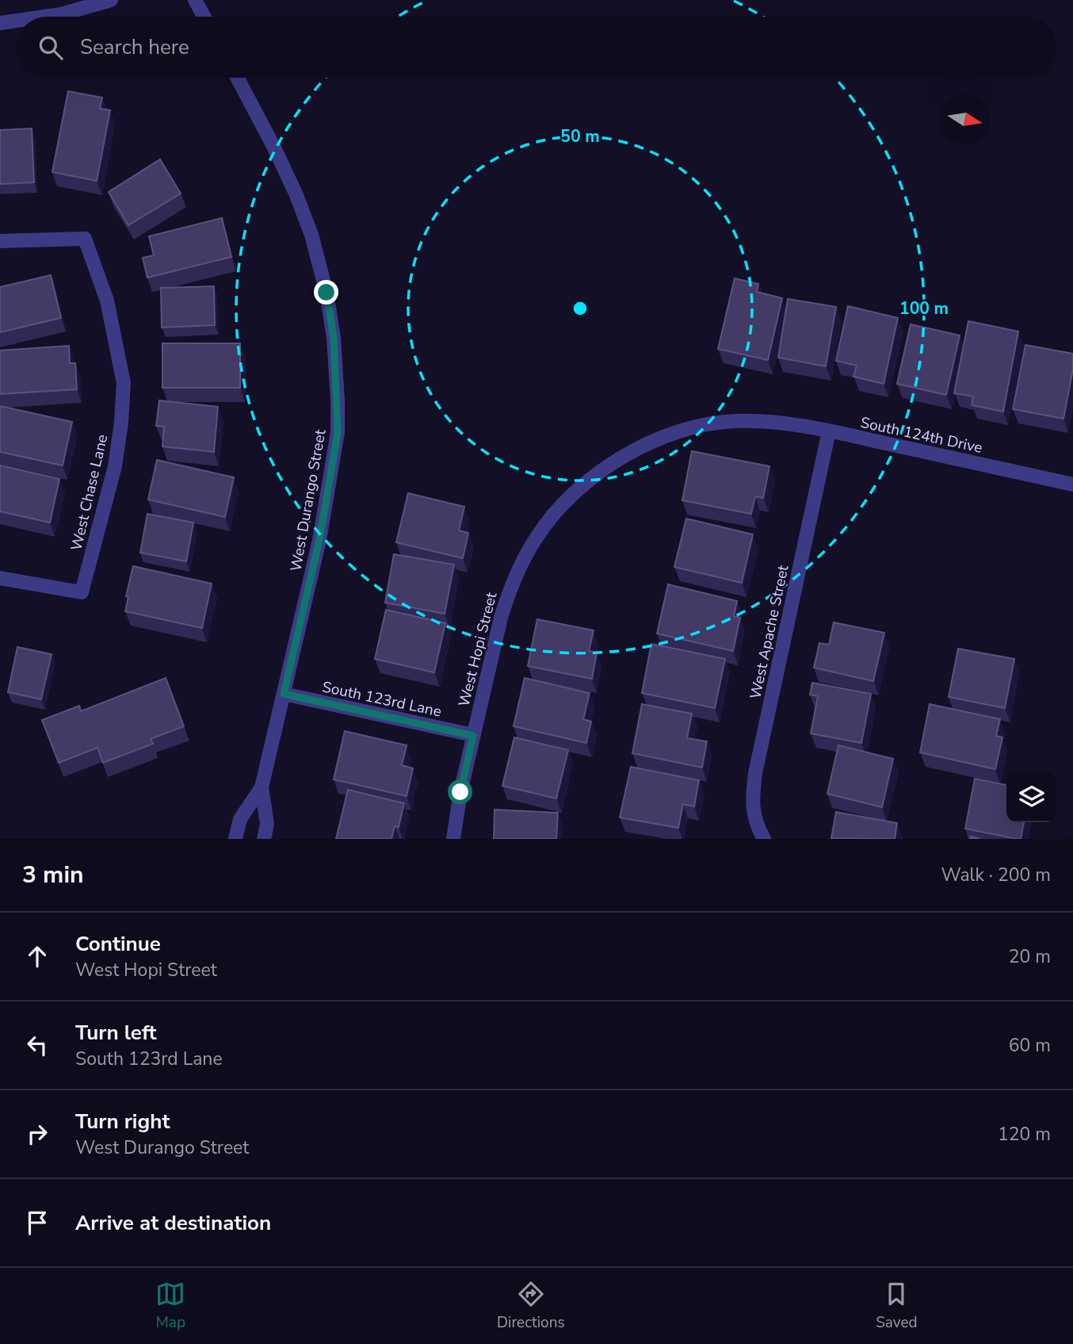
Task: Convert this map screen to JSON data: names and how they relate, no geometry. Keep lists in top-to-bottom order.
{
  "streets": {
    "street": [
      "South 124th Drive",
      "West Chase Lane",
      "West Durango Street",
      "West Apache Street",
      "West Hopi Street",
      "South 123rd Lane"
    ]
  },
  "crossings": [
    ["South 124th Drive", "West Apache Street"],
    ["South 124th Drive", "West Hopi Street"],
    ["West Durango Street", "South 123rd Lane"],
    ["West Hopi Street", "South 123rd Lane"]
  ],
  "north": "right",
  "page": {
    "search": "Search here",
    "heading": ["3 min", "Walk · 200 m"],
    "list": [
      ["Continue", "West Hopi Street", "20 m"],
      ["Turn left", "South 123rd Lane", "60 m"],
      ["Turn right", "West Durango Street", "120 m"],
      "Arrive at destination"
    ],
    "nav": ["Map", "Directions", "Saved"]
  },
  "rings": ["50 m", "100 m"]
}
